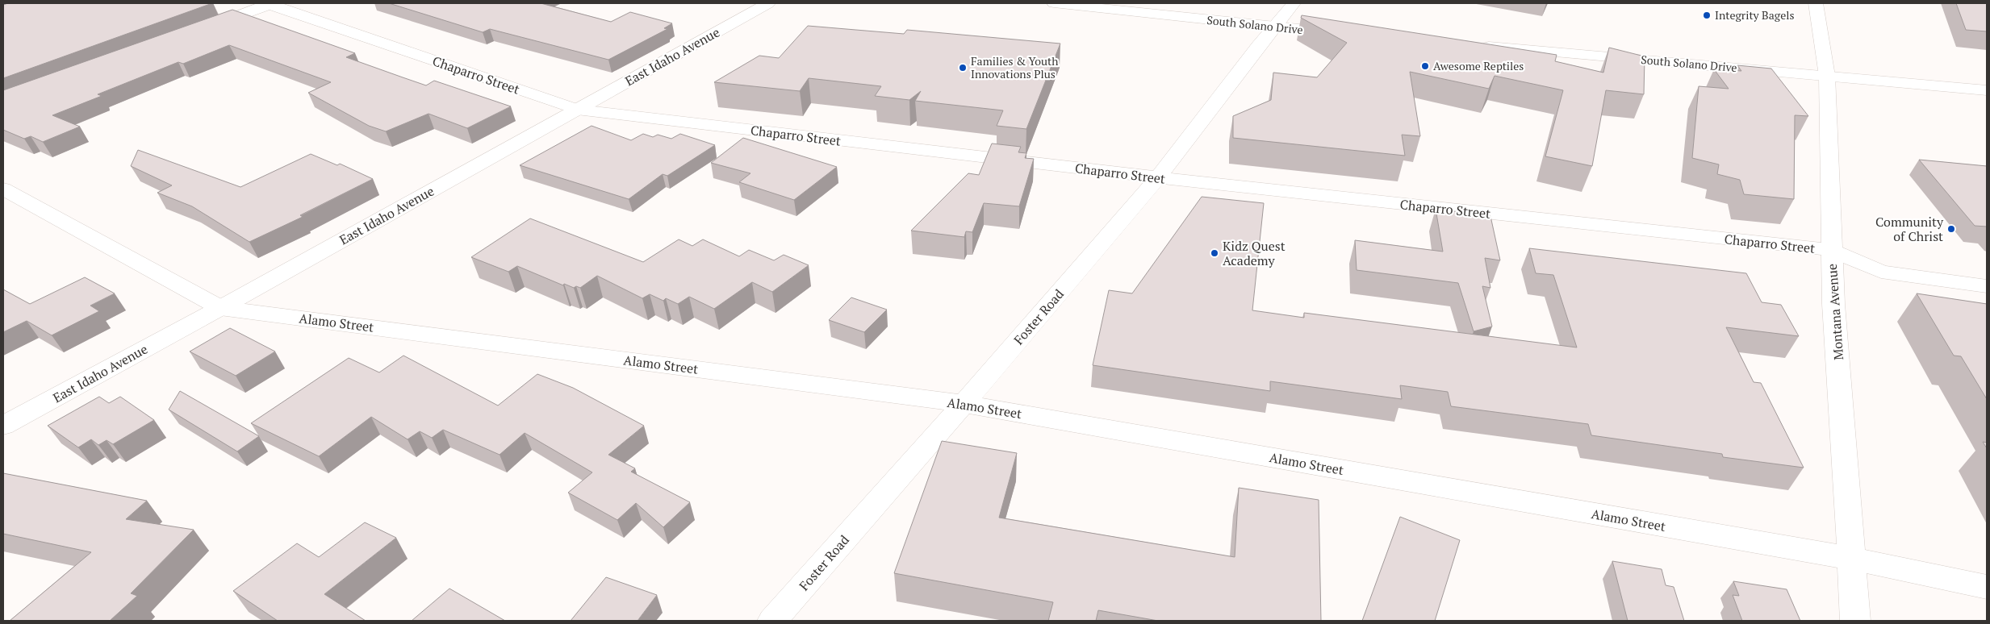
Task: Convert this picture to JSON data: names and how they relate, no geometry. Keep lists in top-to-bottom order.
{
  "streets": {
    "street": [
      "South Solano Drive",
      "East Idaho Avenue",
      "Chaparro Street",
      "Montana Avenue",
      "Foster Road",
      "Alamo Street"
    ]
  },
  "crossings": [
    ["South Solano Drive", "Montana Avenue"],
    ["South Solano Drive", "Foster Road"],
    ["East Idaho Avenue", "Chaparro Street"],
    ["East Idaho Avenue", "Alamo Street"],
    ["Chaparro Street", "Montana Avenue"],
    ["Chaparro Street", "Foster Road"],
    ["Montana Avenue", "Alamo Street"],
    ["Foster Road", "Alamo Street"]
  ],
  "places": [
    "Integrity Bagels",
    "Awesome Reptiles",
    "Families & Youth Innovations Plus",
    "Community of Christ",
    "Kidz Quest Academy"
  ]
}
